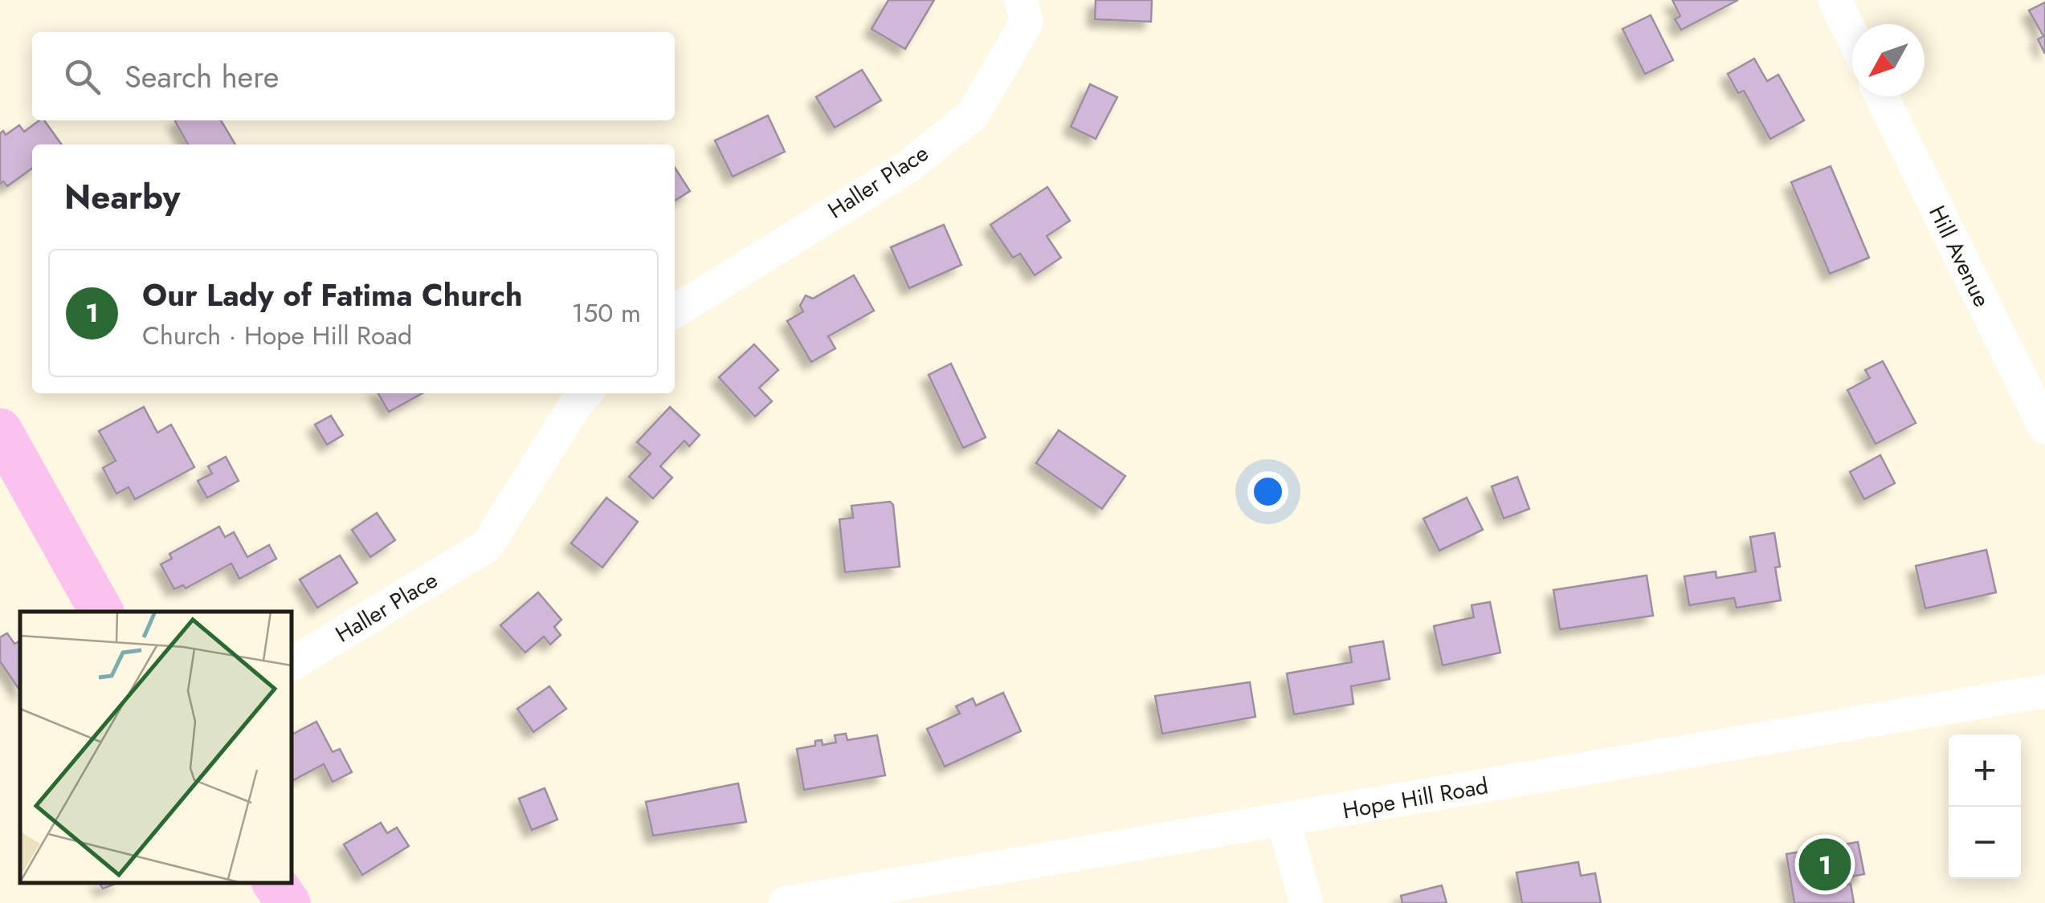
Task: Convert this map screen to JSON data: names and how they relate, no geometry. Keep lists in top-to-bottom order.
{
  "streets": {
    "street": ["Haller Place", "Hill Avenue", "Hope Hill Road"]
  },
  "north": "bottom left",
  "page": {
    "search": "Search here",
    "heading": "Nearby",
    "list": [
      {
        "mark": "1",
        "name": "Our Lady of Fatima Church",
        "note": "Church · Hope Hill Road",
        "value": "150 m"
      }
    ],
    "map_buttons": ["+", "−"],
    "pins": "1"
  }
}
